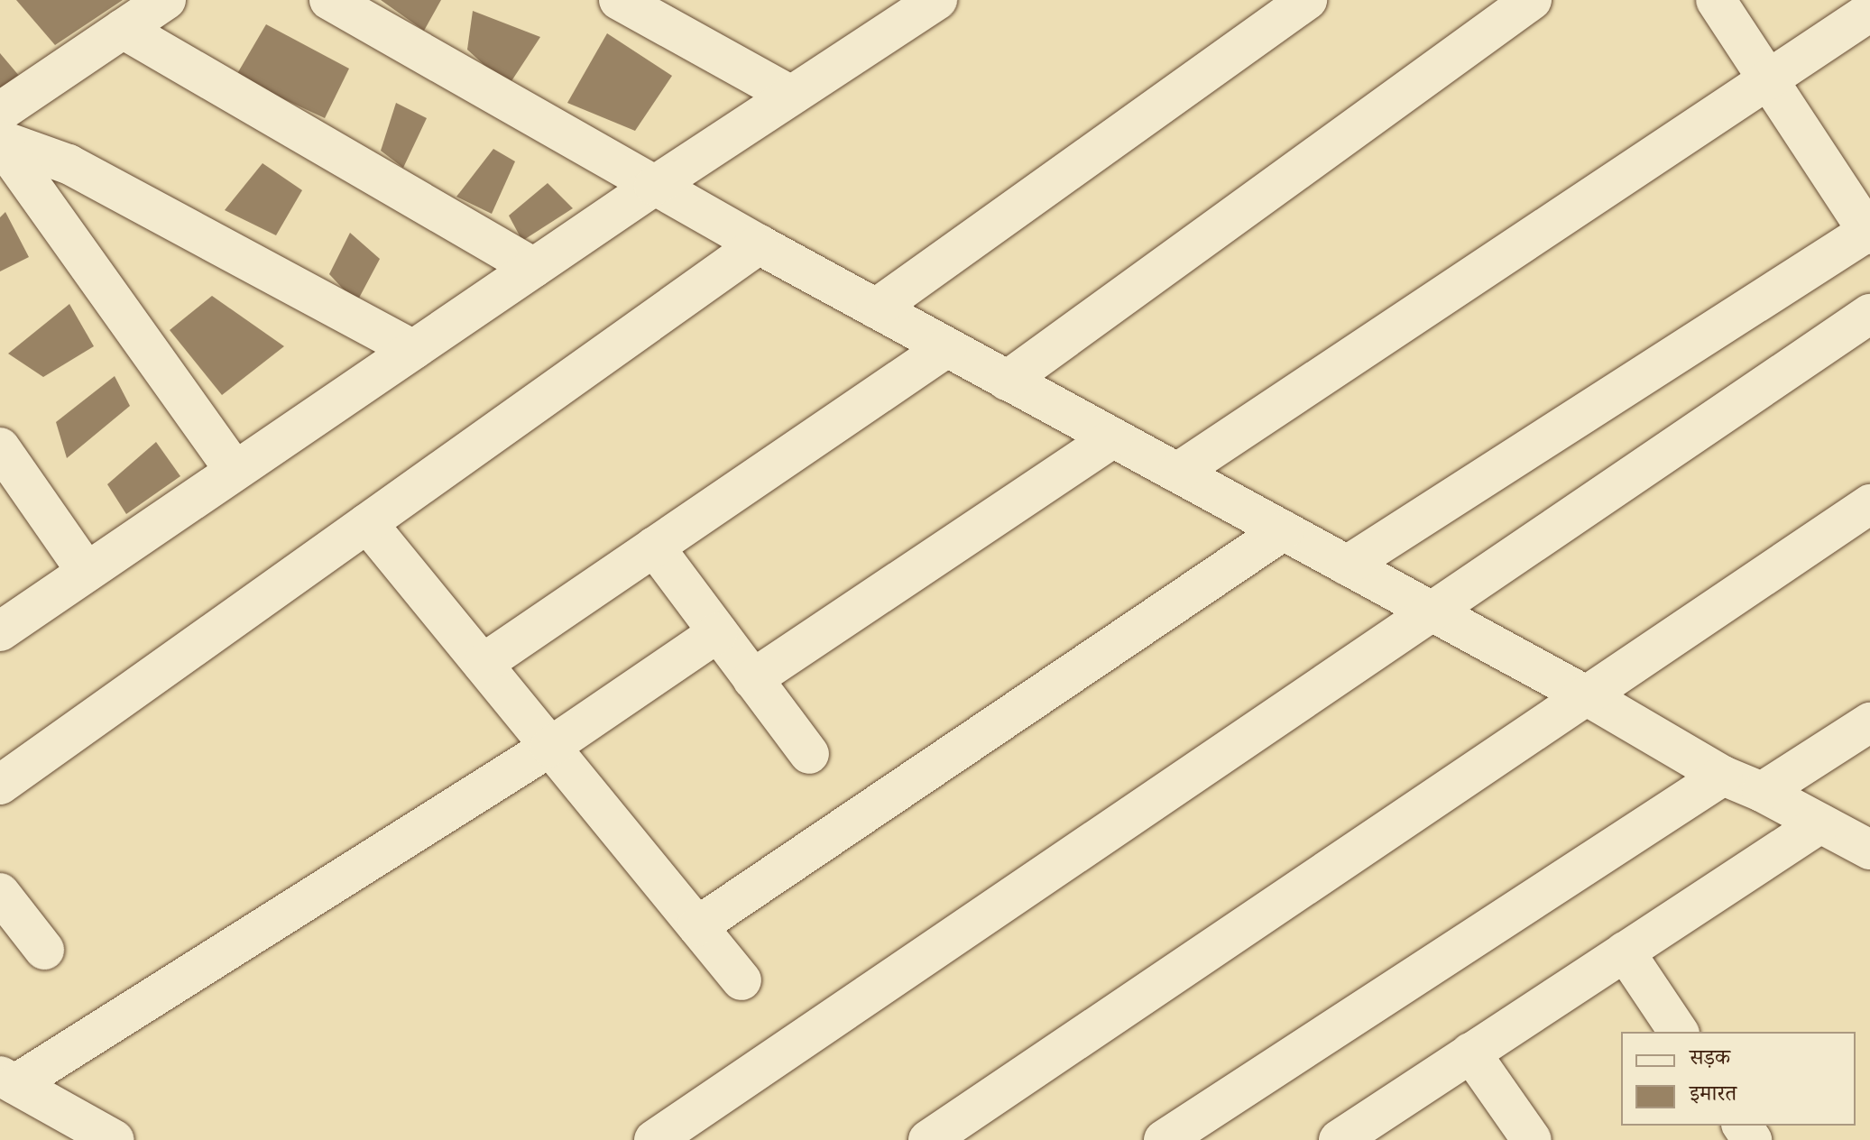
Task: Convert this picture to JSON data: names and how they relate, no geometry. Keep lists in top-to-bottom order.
{
  "legend": ["सड़क", "इमारत"]
}
